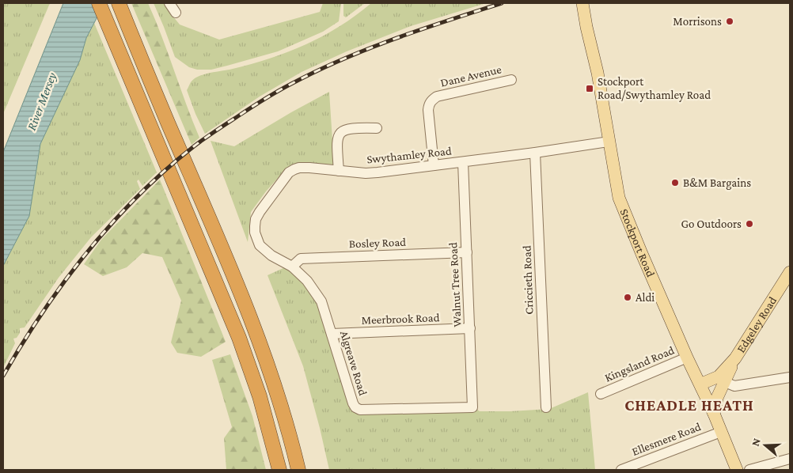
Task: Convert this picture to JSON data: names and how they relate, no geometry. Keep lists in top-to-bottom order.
{
  "streets": {
    "main road": ["Stockport Road", "Edgeley Road"],
    "street": [
      "Dane Avenue",
      "Swythamley Road",
      "Bosley Road",
      "Criccieth Road",
      "Walnut Tree Road",
      "Meerbrook Road",
      "Algreave Road",
      "Kingsland Road",
      "Ellesmere Road"
    ]
  },
  "crossings": [
    ["Dane Avenue", "Swythamley Road"],
    ["Swythamley Road", "Bosley Road"],
    ["Swythamley Road", "Stockport Road"],
    ["Swythamley Road", "Criccieth Road"],
    ["Swythamley Road", "Walnut Tree Road"],
    ["Swythamley Road", "Algreave Road"],
    ["Bosley Road", "Walnut Tree Road"],
    ["Bosley Road", "Algreave Road"],
    ["Stockport Road", "Edgeley Road"],
    ["Stockport Road", "Kingsland Road"],
    ["Stockport Road", "Ellesmere Road"],
    ["Walnut Tree Road", "Meerbrook Road"],
    ["Walnut Tree Road", "Algreave Road"],
    ["Meerbrook Road", "Algreave Road"]
  ],
  "districts": ["CHEADLE HEATH"],
  "water": ["River Mersey"],
  "places": {
    "other": [
      "Morrisons",
      "B&M Bargains",
      "Go Outdoors",
      "Aldi"
    ],
    "transit": ["Stockport Road/Swythamley Road"]
  },
  "north": "left"
}
